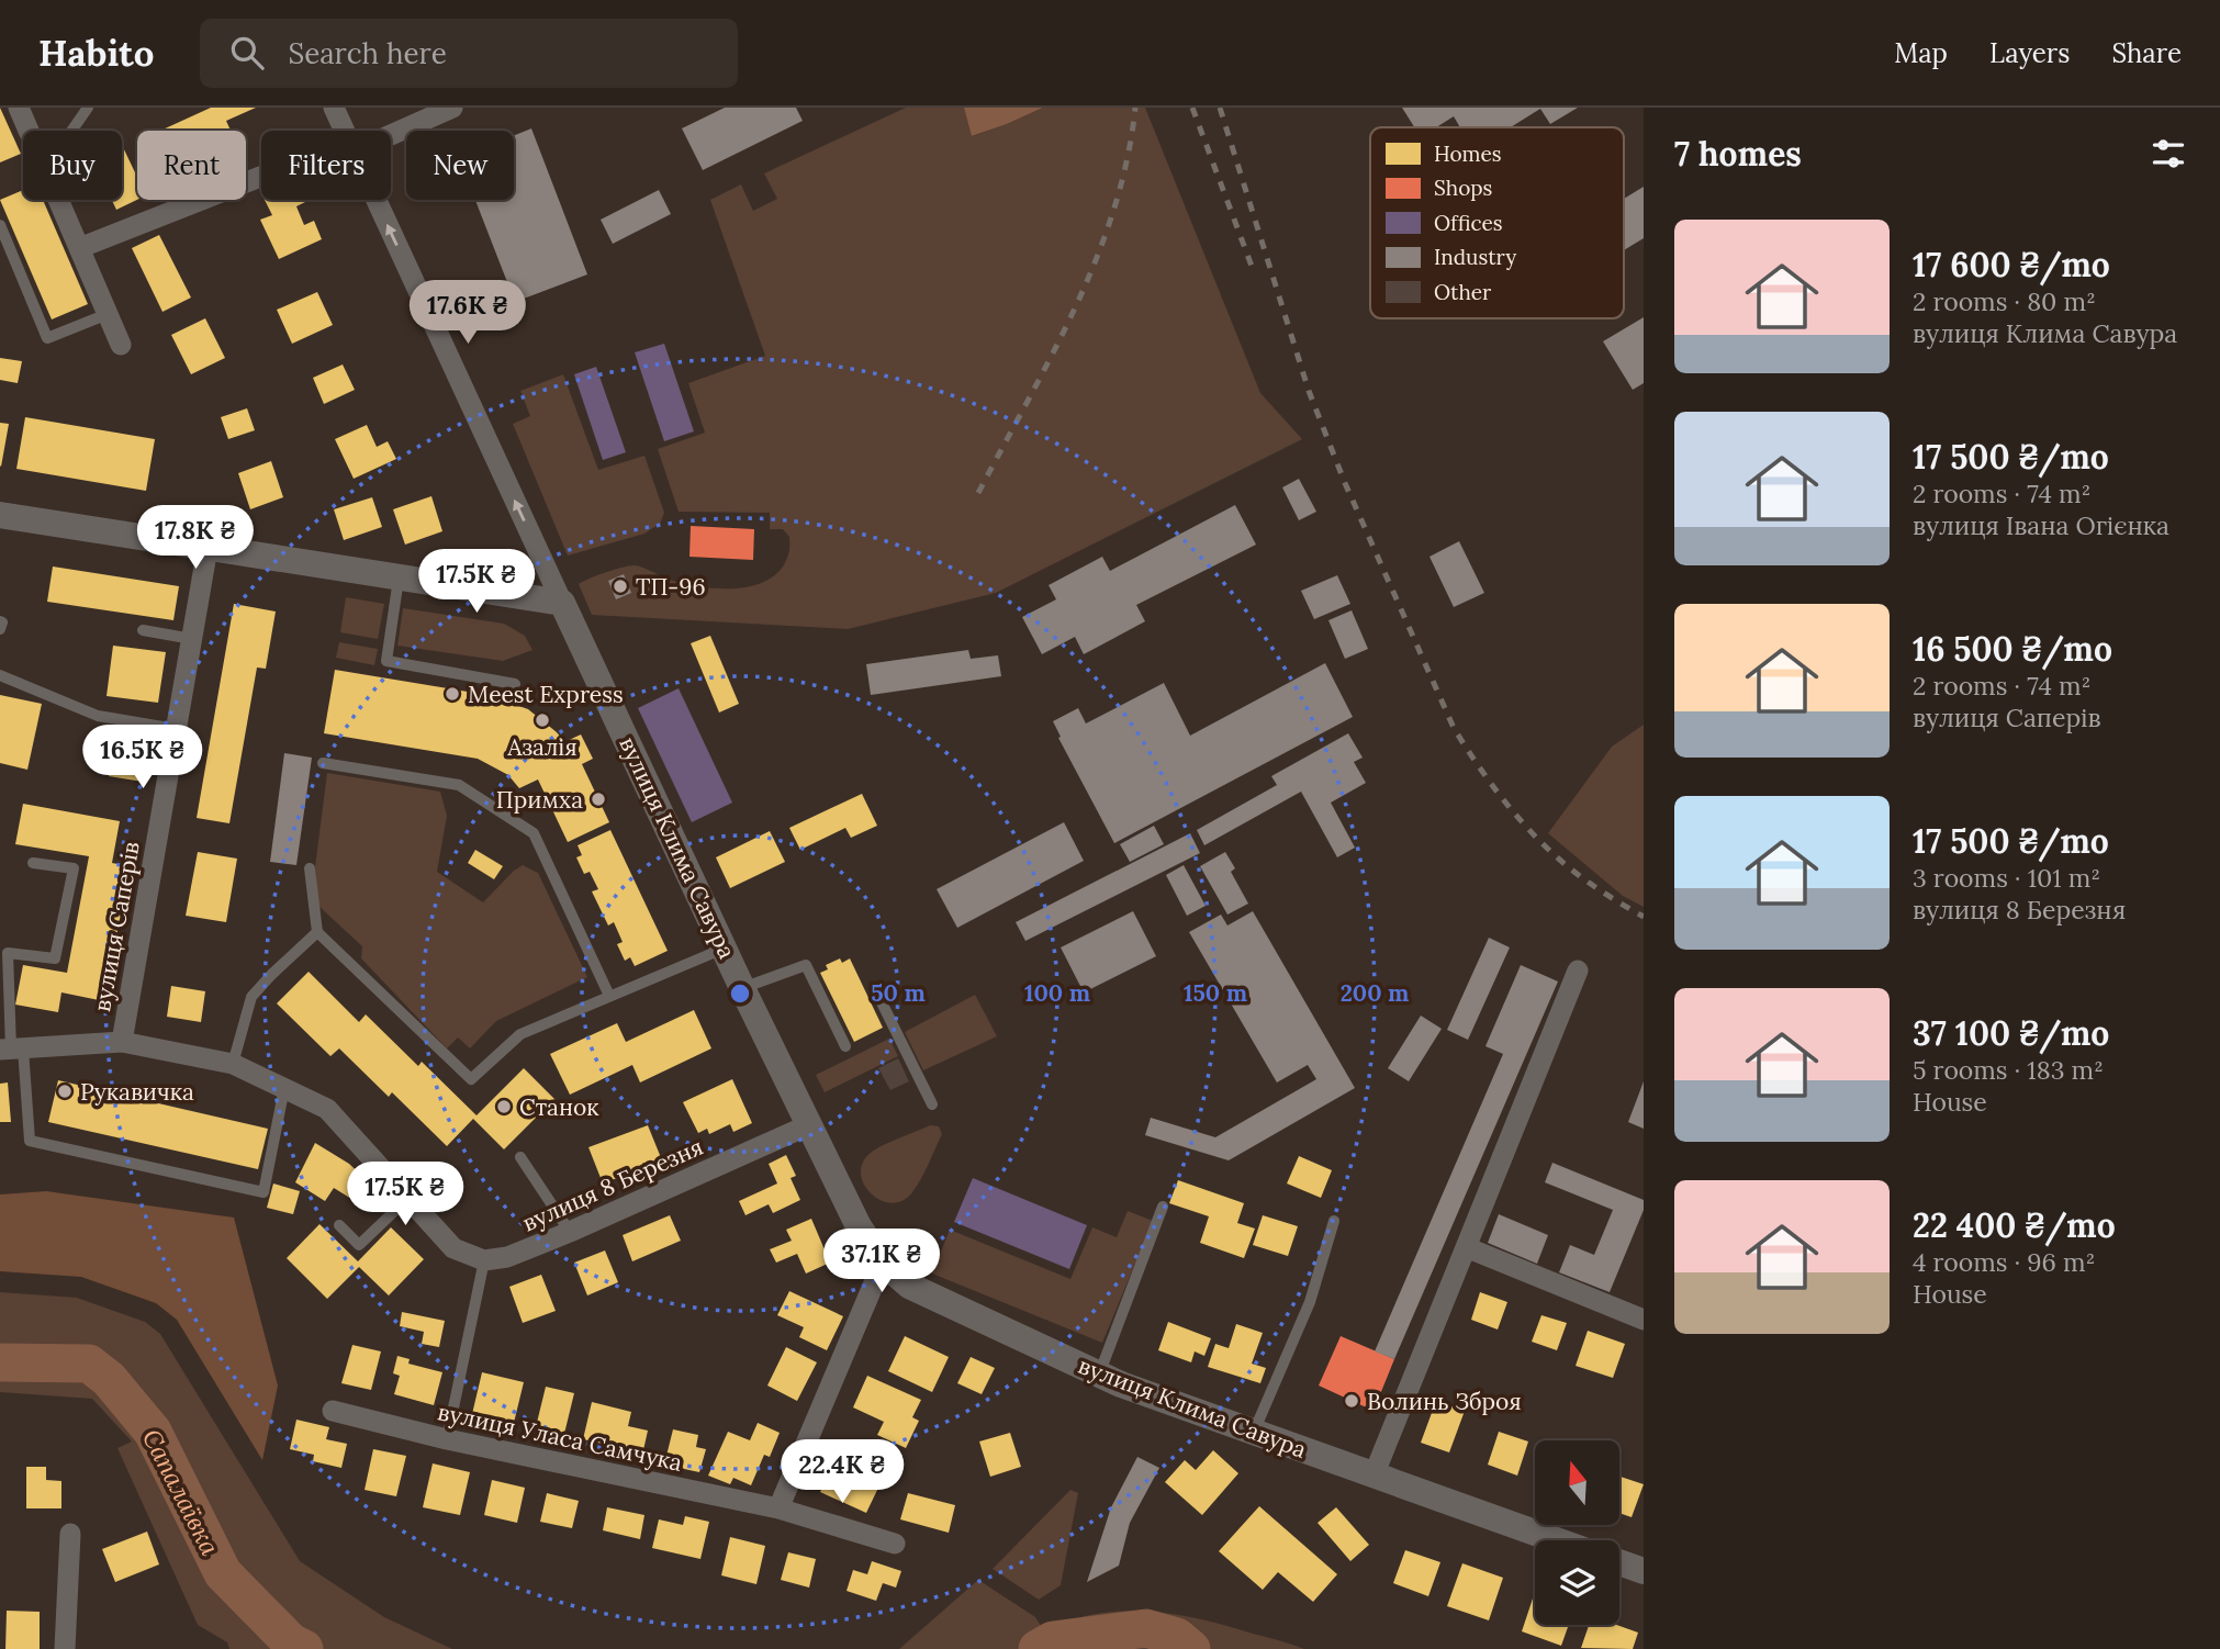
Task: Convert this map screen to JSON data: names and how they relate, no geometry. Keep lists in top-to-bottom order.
{
  "streets": {
    "street": [
      "вулиця Клима Савура",
      "вулиця Саперів",
      "вулиця 8 Березня",
      "вулиця Уласа Самчука"
    ]
  },
  "crossings": [
    ["вулиця Клима Савура", "вулиця 8 Березня"]
  ],
  "water": ["Сапалаївка"],
  "places": [
    "ТП-96",
    "Meest Express",
    "Азалія",
    "Примха",
    "Рукавичка",
    "Станок",
    "Волинь Зброя"
  ],
  "legend": [
    "Homes",
    "Shops",
    "Offices",
    "Industry",
    "Other"
  ],
  "north": "top",
  "page": {
    "header": "Habito",
    "search": "Search here",
    "nav": ["Map", "Layers", "Share"],
    "heading": "7 homes",
    "chip": [
      "Buy",
      "Rent",
      "Filters",
      "New"
    ],
    "list": [
      {
        "name": "17 600 ₴/mo",
        "note": "2 rooms · 80 m² · вулиця Клима Савура"
      },
      {
        "name": "17 500 ₴/mo",
        "note": "2 rooms · 74 m² · вулиця Івана Огієнка"
      },
      {
        "name": "16 500 ₴/mo",
        "note": "2 rooms · 74 m² · вулиця Саперів"
      },
      {
        "name": "17 500 ₴/mo",
        "note": "3 rooms · 101 m² · вулиця 8 Березня"
      },
      {
        "name": "37 100 ₴/mo",
        "note": "5 rooms · 183 m² · House"
      },
      {
        "name": "22 400 ₴/mo",
        "note": "4 rooms · 96 m² · House"
      }
    ],
    "price": [
      "17.6K ₴",
      "17.8K ₴",
      "17.5K ₴",
      "16.5K ₴",
      "17.5K ₴",
      "37.1K ₴",
      "22.4K ₴"
    ]
  },
  "rings": [
    "50 m",
    "100 m",
    "150 m",
    "200 m"
  ]
}
